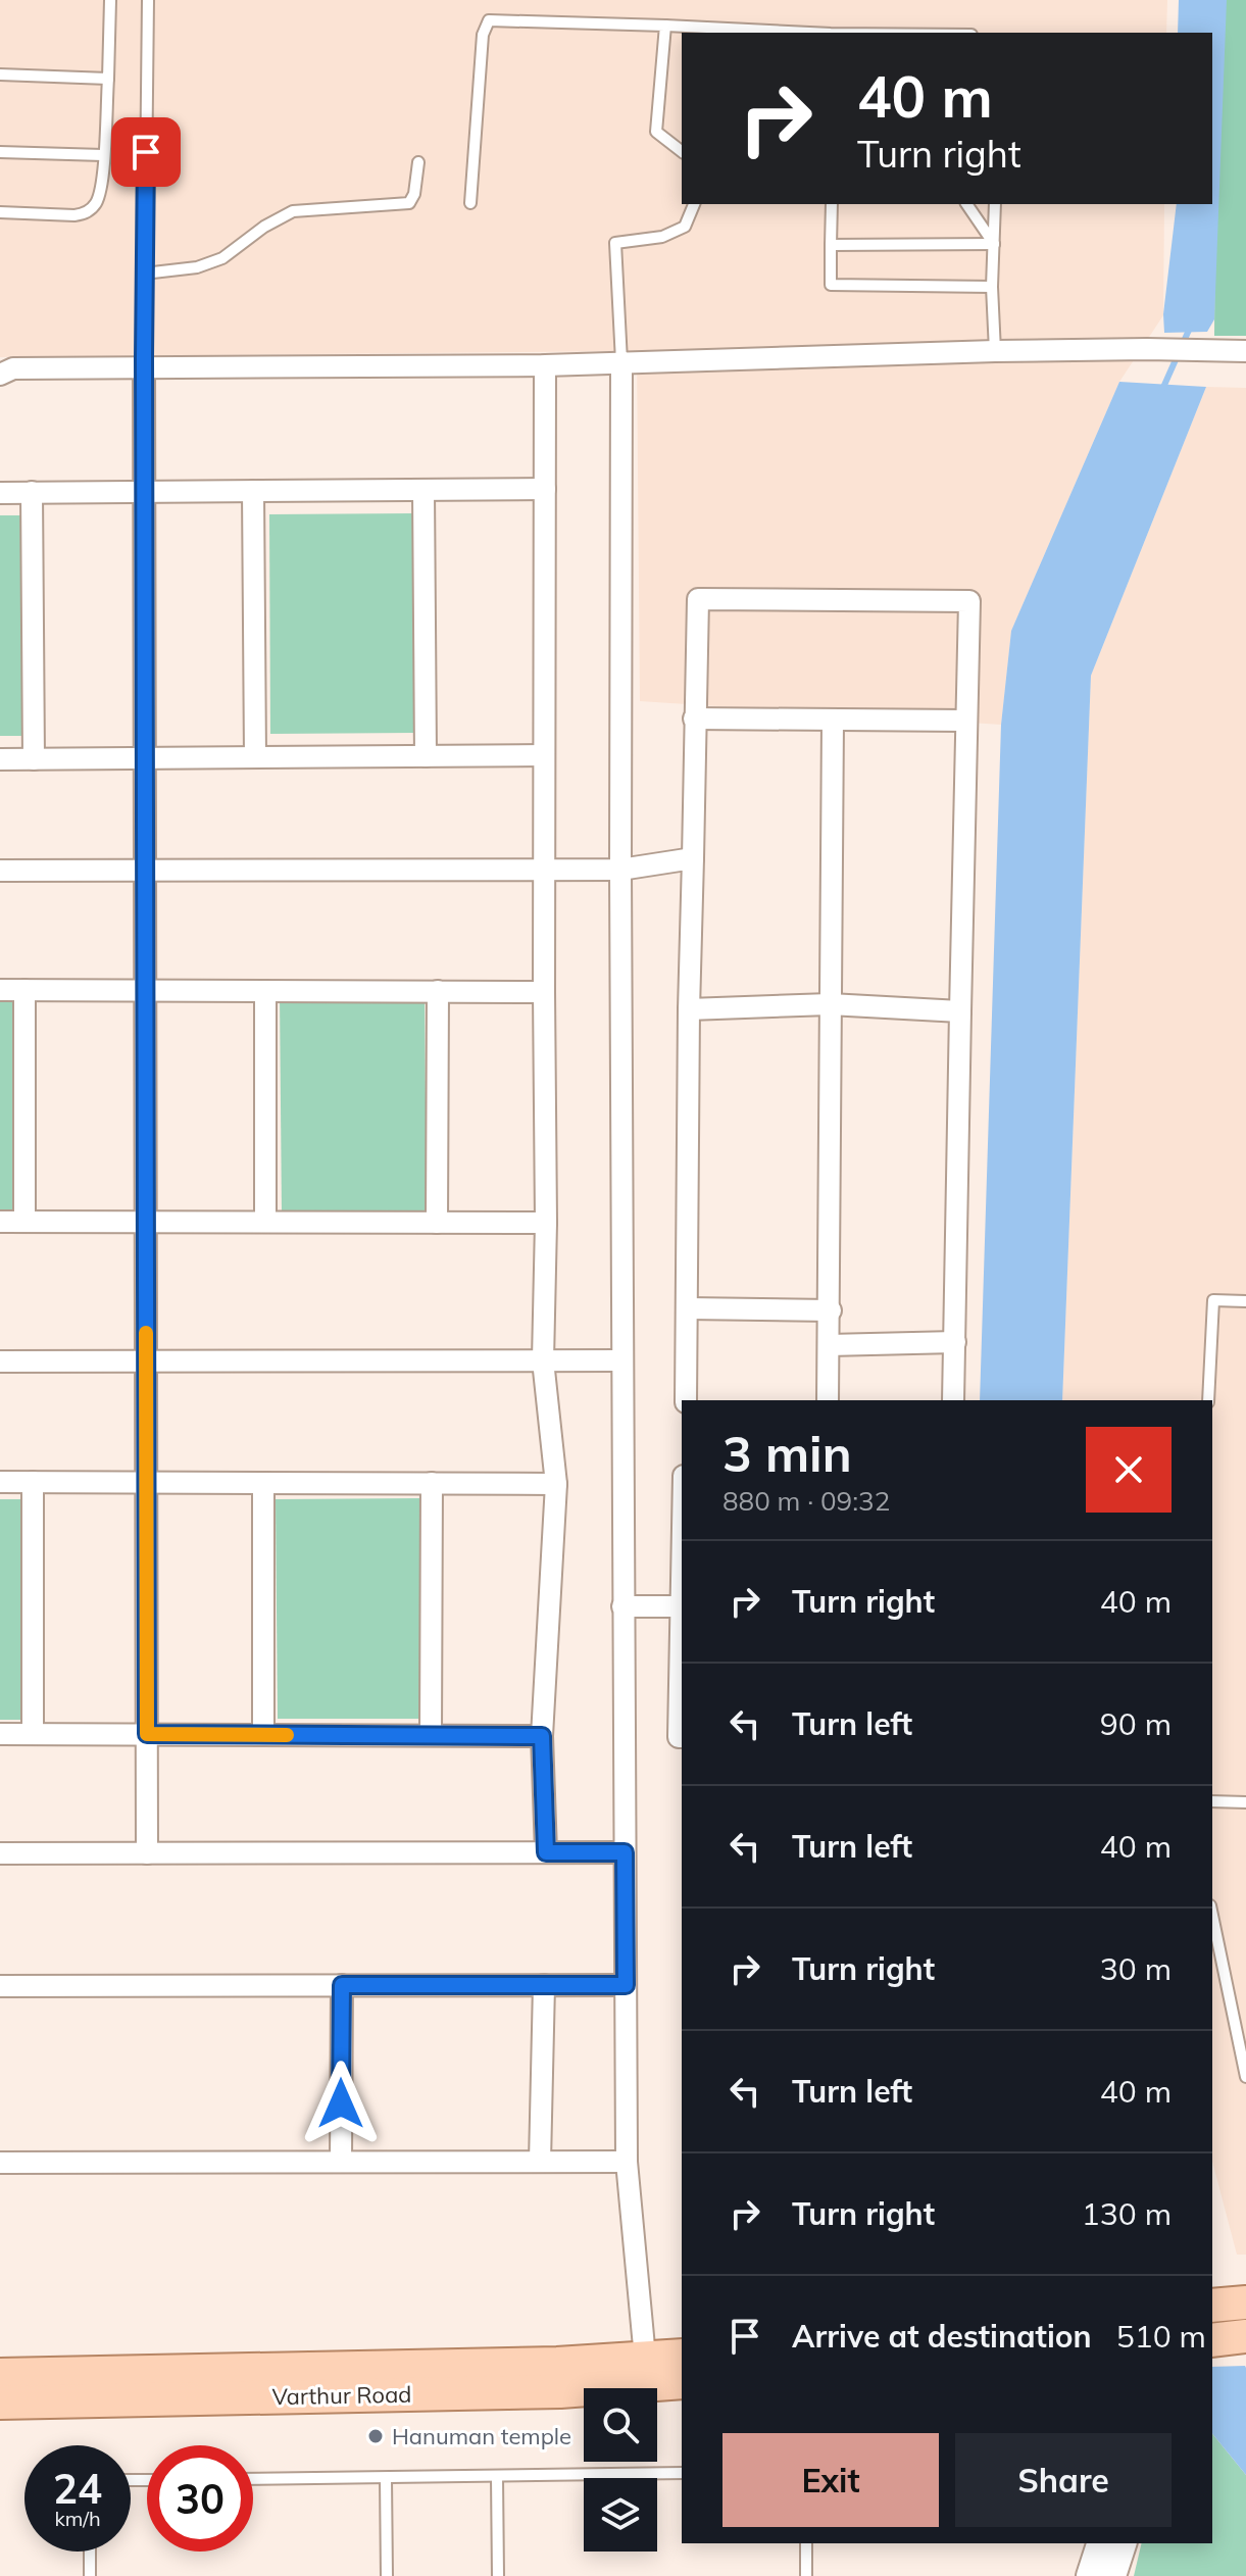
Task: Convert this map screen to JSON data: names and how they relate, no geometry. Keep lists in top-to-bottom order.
{
  "streets": {
    "main road": ["Varthur Road"]
  },
  "places": ["Hanuman temple"],
  "page": {
    "turn": ["40 m", "Turn right"],
    "heading": ["3 min", "880 m · 09:32"],
    "list": [
      {
        "name": "Turn right",
        "value": "40 m"
      },
      {
        "name": "Turn left",
        "value": "90 m"
      },
      {
        "name": "Turn left",
        "value": "40 m"
      },
      {
        "name": "Turn right",
        "value": "30 m"
      },
      {
        "name": "Turn left",
        "value": "40 m"
      },
      {
        "name": "Turn right",
        "value": "130 m"
      },
      {
        "name": "Arrive at destination",
        "value": "510 m"
      }
    ],
    "buttons": ["Exit", "Share"],
    "speed": "24 km/h",
    "limit": "30"
  }
}
